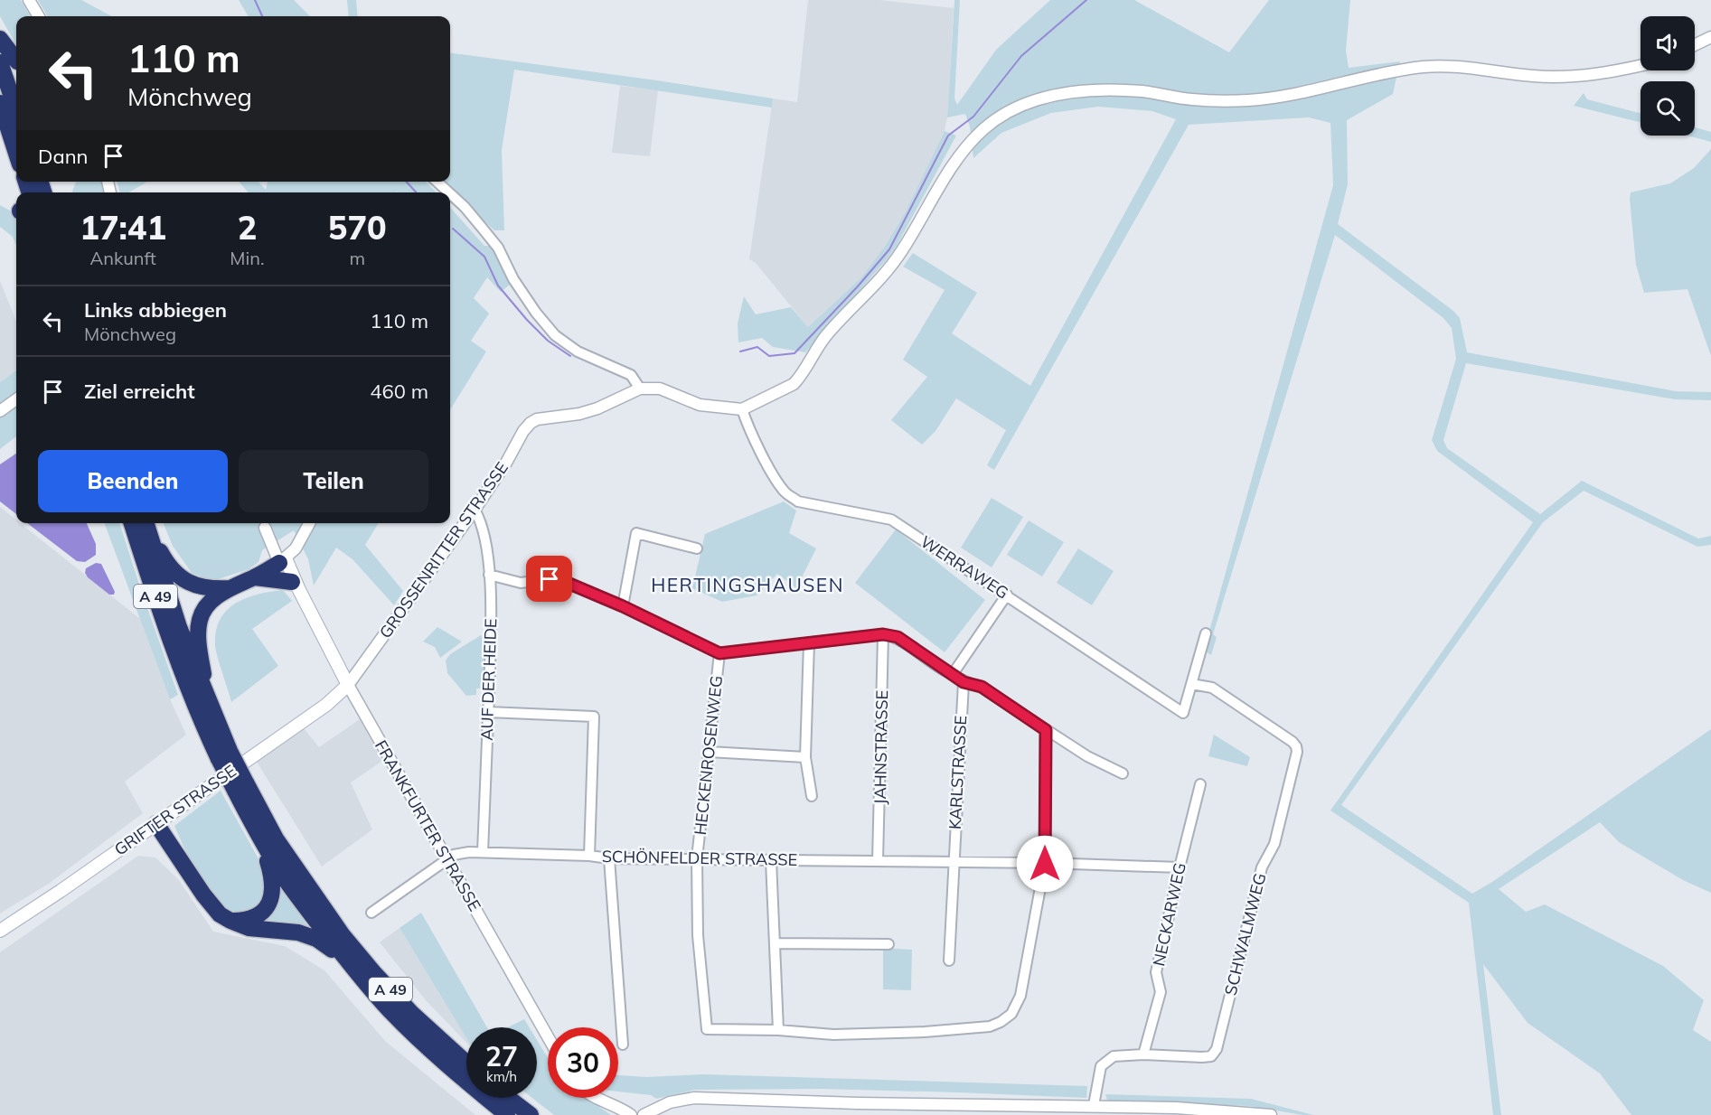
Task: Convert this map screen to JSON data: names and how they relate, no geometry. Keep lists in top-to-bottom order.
{
  "streets": {
    "highway": ["A 49"],
    "main road": ["GRIFTER STRASSE", "FRANKFURTER STRASSE"],
    "street": [
      "GROSSENRITTER STRASSE",
      "WERRAWEG",
      "AUF DER HEIDE",
      "JAHNSTRASSE",
      "HECKENROSENWEG",
      "KARLSTRASSE",
      "SCHÖNFELDER STRASSE",
      "NECKARWEG",
      "SCHWALMWEG"
    ]
  },
  "crossings": [
    ["GROSSENRITTER STRASSE", "AUF DER HEIDE"],
    ["GROSSENRITTER STRASSE", "GRIFTER STRASSE"],
    ["GROSSENRITTER STRASSE", "FRANKFURTER STRASSE"],
    ["WERRAWEG", "SCHWALMWEG"],
    ["AUF DER HEIDE", "SCHÖNFELDER STRASSE"],
    ["JAHNSTRASSE", "SCHÖNFELDER STRASSE"],
    ["HECKENROSENWEG", "SCHÖNFELDER STRASSE"],
    ["KARLSTRASSE", "SCHÖNFELDER STRASSE"],
    ["GRIFTER STRASSE", "FRANKFURTER STRASSE"],
    ["FRANKFURTER STRASSE", "SCHÖNFELDER STRASSE"],
    ["SCHÖNFELDER STRASSE", "NECKARWEG"],
    ["NECKARWEG", "SCHWALMWEG"]
  ],
  "districts": ["HERTINGSHAUSEN"],
  "page": {
    "turn": ["110 m", "Mönchweg"],
    "then": "Dann",
    "eta": [
      "17:41",
      "Ankunft",
      "2",
      "Min.",
      "570",
      "m"
    ],
    "list": [
      {
        "name": "Links abbiegen",
        "note": "Mönchweg",
        "value": "110 m"
      },
      {
        "name": "Ziel erreicht",
        "value": "460 m"
      }
    ],
    "buttons": ["Beenden", "Teilen"],
    "speed": "27 km/h",
    "limit": "30"
  }
}
